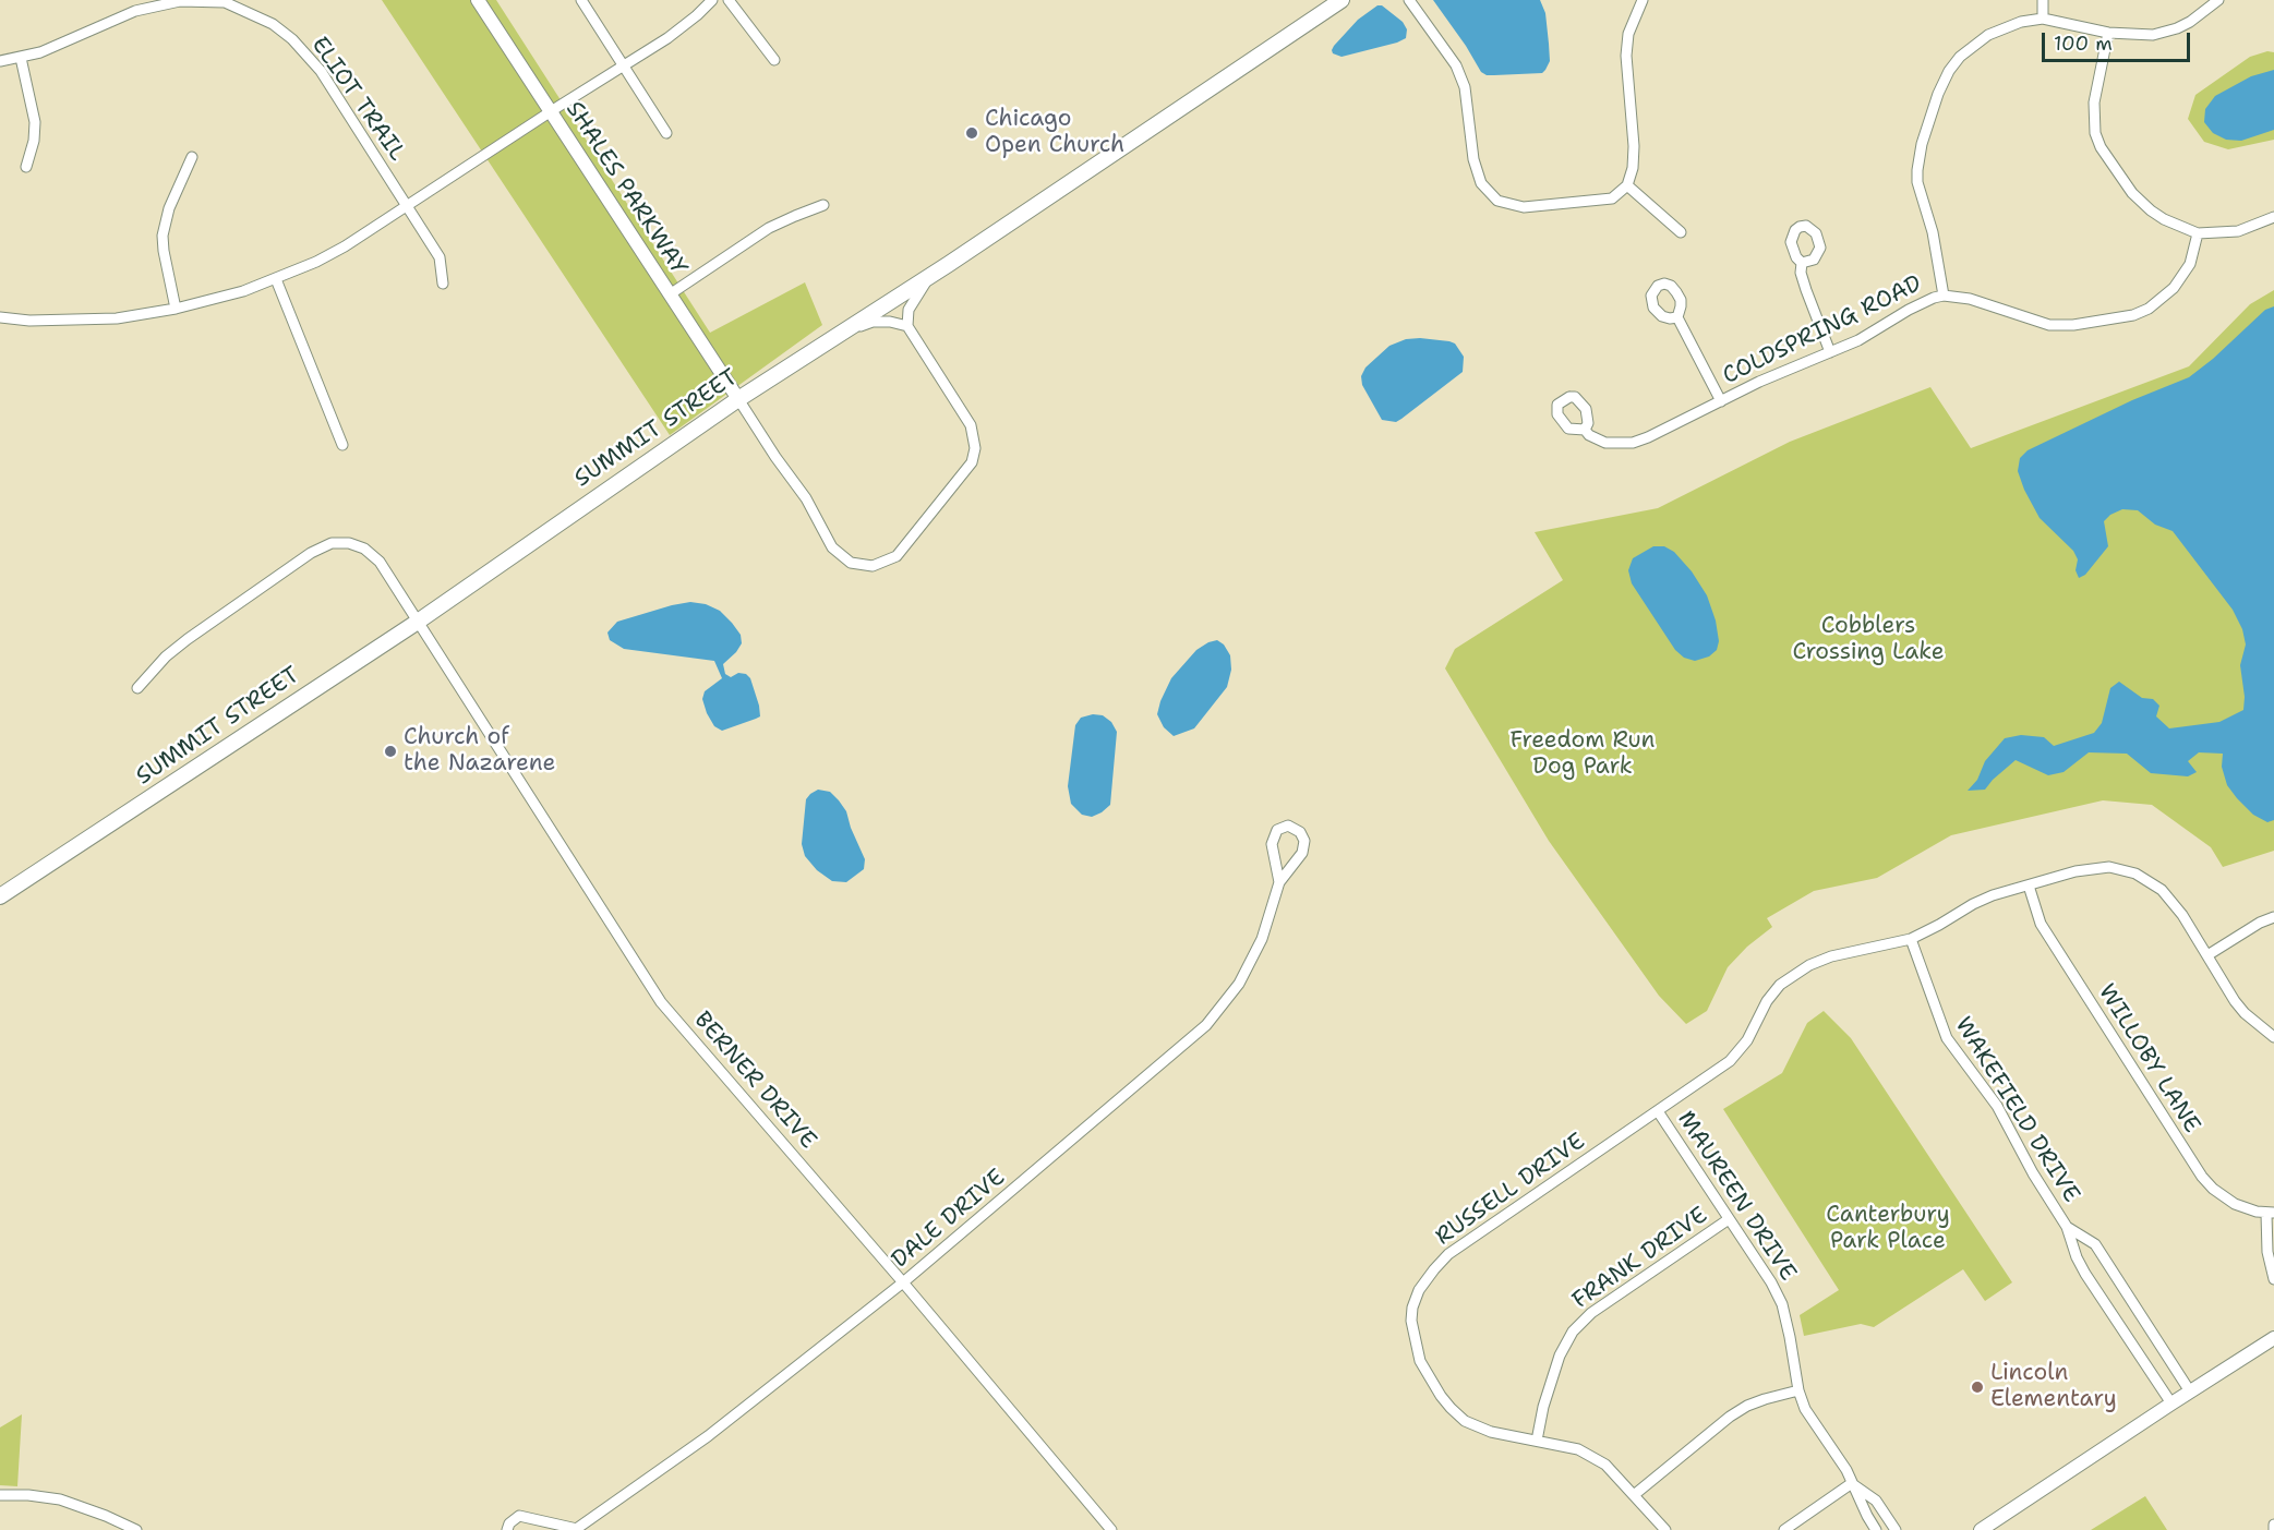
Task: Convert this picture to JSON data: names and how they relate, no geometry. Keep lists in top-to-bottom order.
{
  "streets": {
    "main road": ["SUMMIT STREET"],
    "street": [
      "ELIOT TRAIL",
      "SHALES PARKWAY",
      "COLDSPRING ROAD",
      "WILLOBY LANE",
      "BERNER DRIVE",
      "WAKEFIELD DRIVE",
      "RUSSELL DRIVE",
      "MAUREEN DRIVE",
      "DALE DRIVE",
      "FRANK DRIVE"
    ]
  },
  "crossings": [
    ["SHALES PARKWAY", "SUMMIT STREET"],
    ["SUMMIT STREET", "BERNER DRIVE"],
    ["WILLOBY LANE", "RUSSELL DRIVE"],
    ["BERNER DRIVE", "DALE DRIVE"],
    ["WAKEFIELD DRIVE", "RUSSELL DRIVE"],
    ["RUSSELL DRIVE", "MAUREEN DRIVE"],
    ["RUSSELL DRIVE", "FRANK DRIVE"],
    ["MAUREEN DRIVE", "FRANK DRIVE"]
  ],
  "parks": ["Cobblers Crossing Lake", "Freedom Run Dog Park", "Canterbury Park Place"],
  "places": ["Chicago Open Church", "Church of the Nazarene", "Lincoln Elementary"],
  "scale_bar": "100 m"
}
